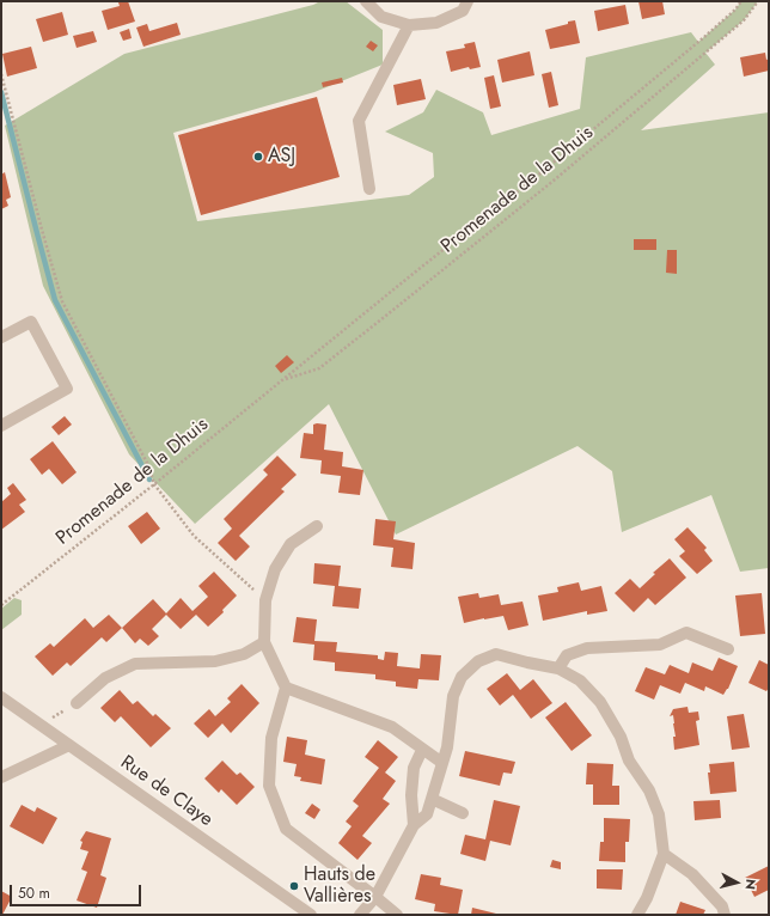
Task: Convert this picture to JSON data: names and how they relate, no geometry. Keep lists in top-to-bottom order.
{
  "streets": {
    "street": ["Rue de Claye"],
    "path": ["Promenade de la Dhuis"]
  },
  "places": ["ASJ", "Hauts de Vallières"],
  "scale_bar": "50 m",
  "north": "right"
}
